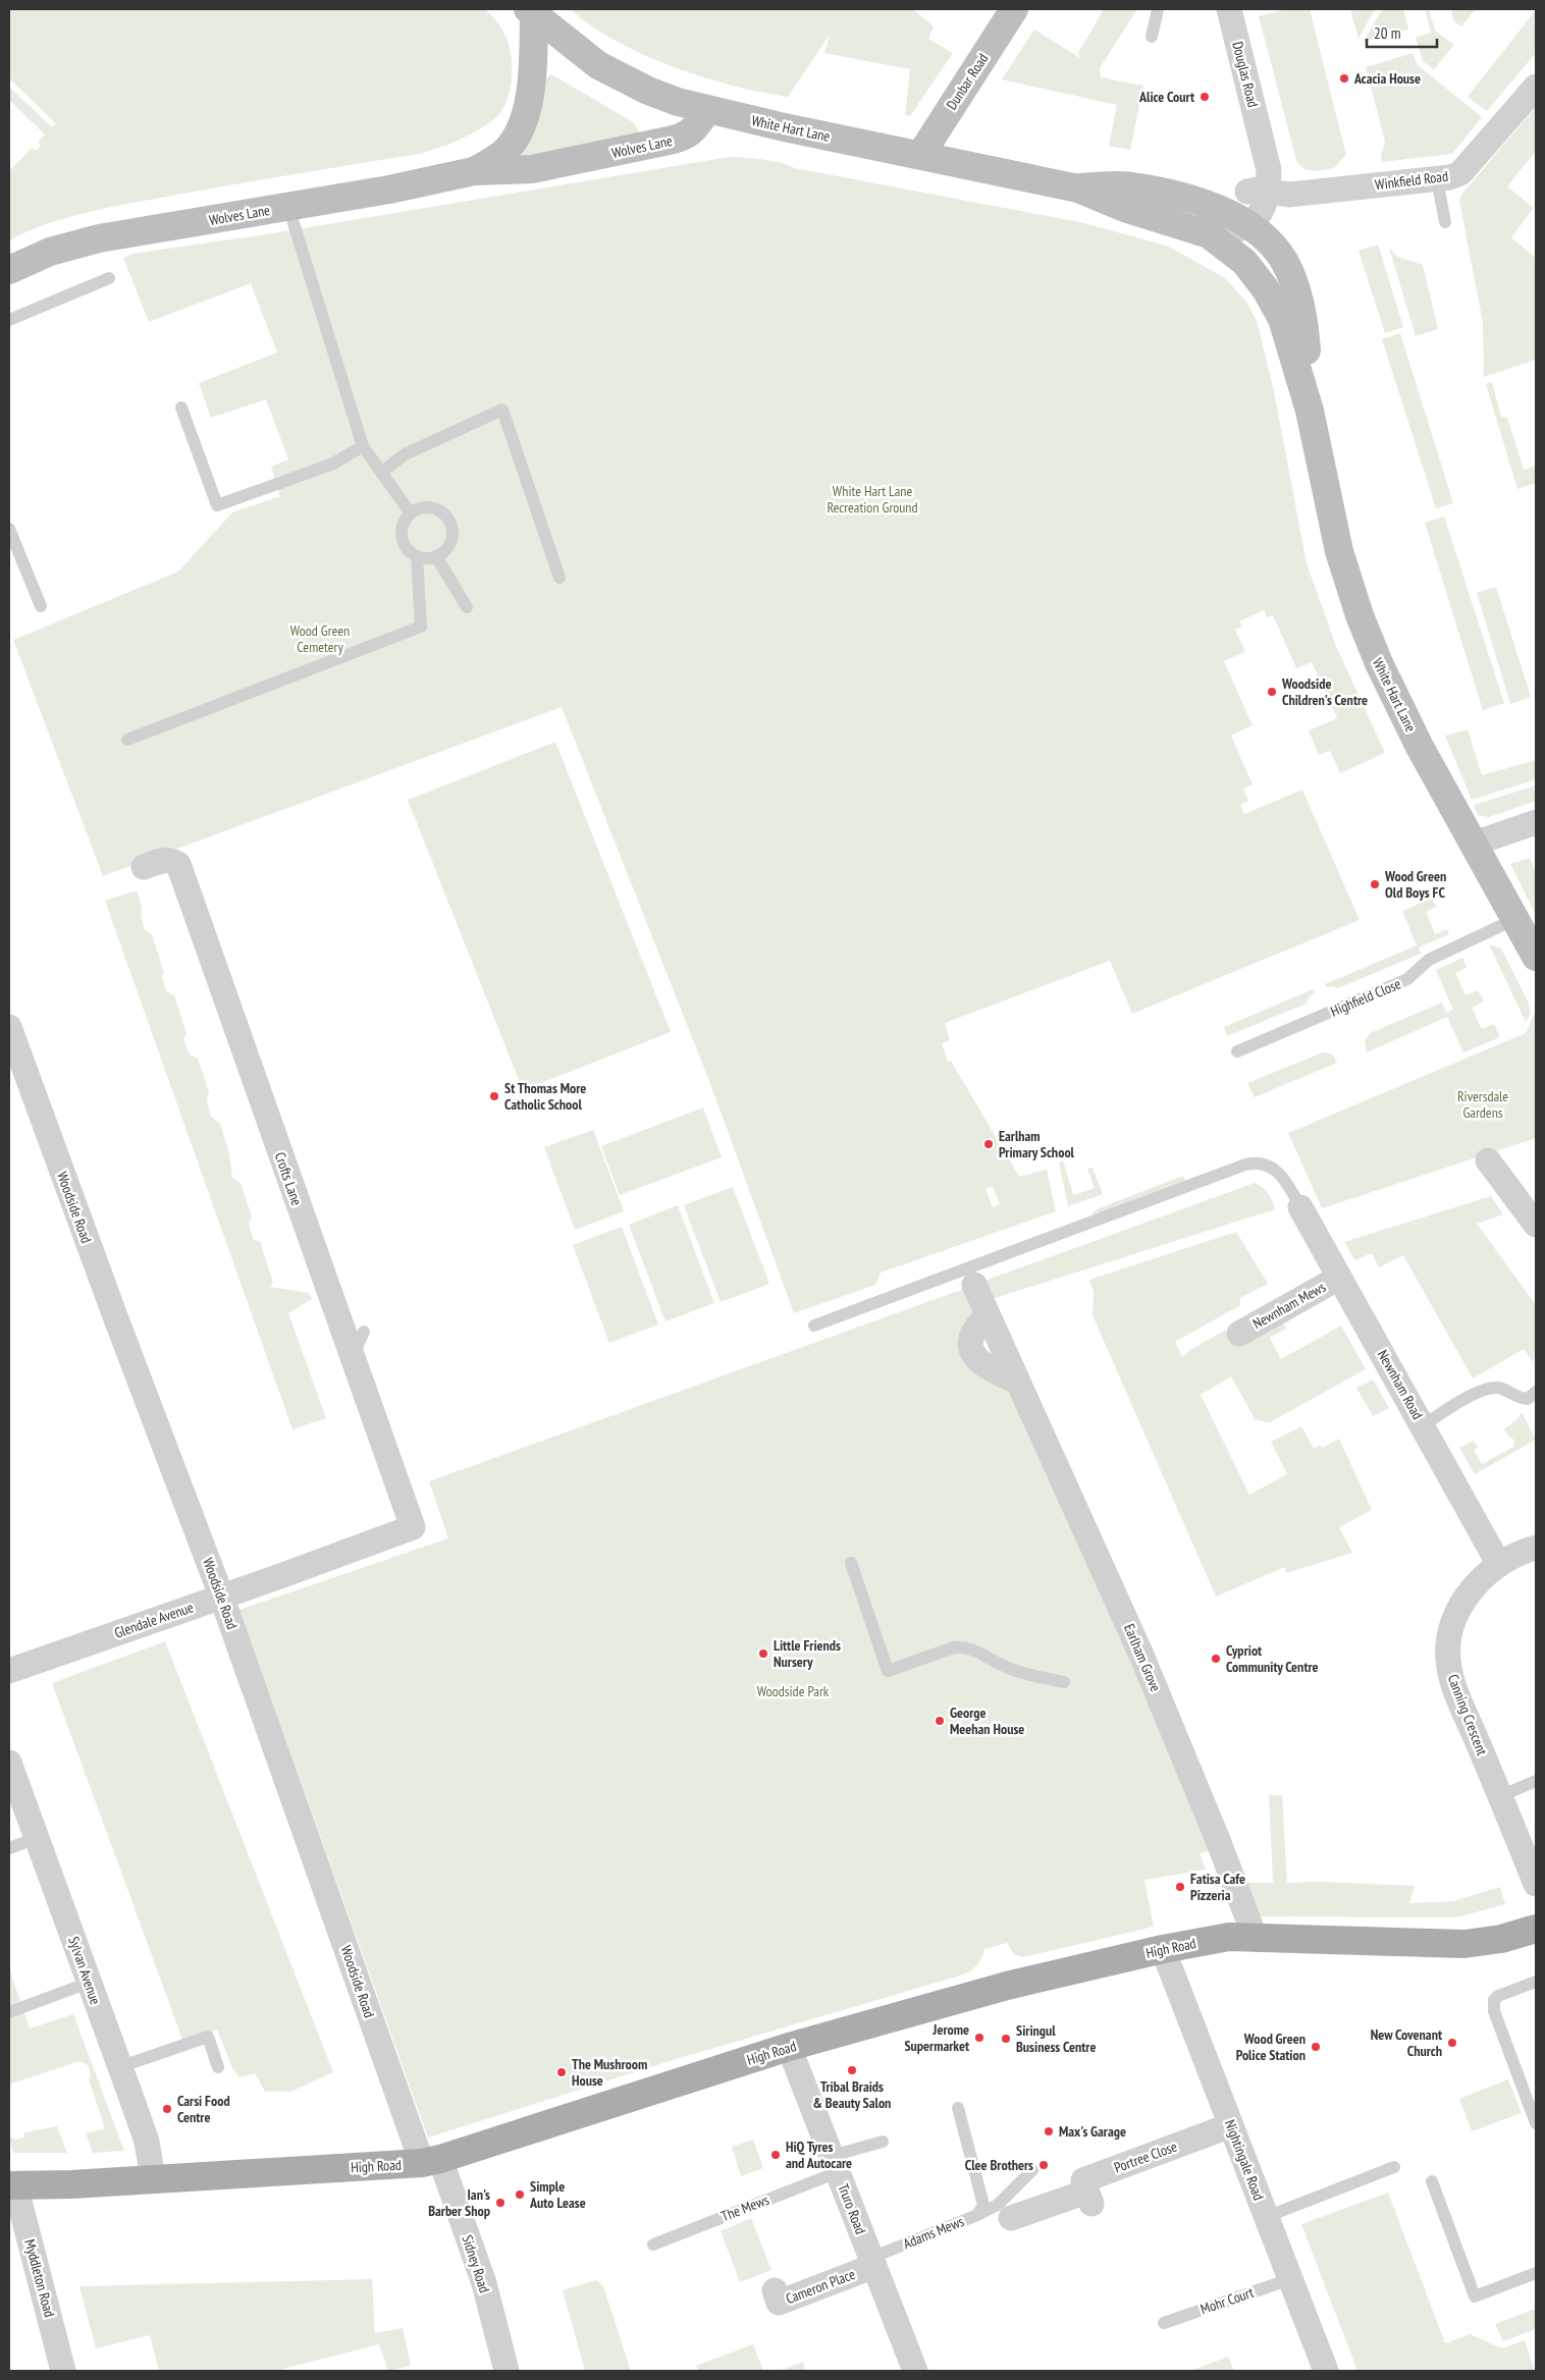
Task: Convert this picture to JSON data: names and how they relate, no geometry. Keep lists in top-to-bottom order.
{
  "streets": {
    "main road": ["High Road"],
    "street": [
      "Douglas Road",
      "Dunbar Road",
      "White Hart Lane",
      "Wolves Lane",
      "Winkfield Road",
      "Crofts Lane",
      "Woodside Road",
      "Newnham Mews",
      "Newnham Road",
      "Glendale Avenue",
      "Earlham Grove",
      "Canning Crescent",
      "Sylvan Avenue",
      "Portree Close",
      "Nightingale Road",
      "Truro Road",
      "Sidney Road",
      "Myddleton Road",
      "Cameron Place"
    ],
    "lane": [
      "Highfield Close",
      "The Mews",
      "Adams Mews",
      "Mohr Court"
    ]
  },
  "crossings": [
    ["Douglas Road", "White Hart Lane"],
    ["Douglas Road", "Winkfield Road"],
    ["Dunbar Road", "White Hart Lane"],
    ["White Hart Lane", "Wolves Lane"],
    ["White Hart Lane", "Winkfield Road"],
    ["White Hart Lane", "Highfield Close"],
    ["Crofts Lane", "Glendale Avenue"],
    ["Woodside Road", "Glendale Avenue"],
    ["Woodside Road", "High Road"],
    ["Woodside Road", "Sidney Road"],
    ["Newnham Mews", "Newnham Road"],
    ["Newnham Road", "Canning Crescent"],
    ["Earlham Grove", "High Road"],
    ["High Road", "Sylvan Avenue"],
    ["High Road", "Nightingale Road"],
    ["High Road", "Truro Road"],
    ["High Road", "Sidney Road"],
    ["High Road", "Myddleton Road"],
    ["Portree Close", "Nightingale Road"],
    ["Nightingale Road", "Mohr Court"],
    ["The Mews", "Truro Road"],
    ["Truro Road", "Adams Mews"],
    ["Truro Road", "Cameron Place"],
    ["Adams Mews", "Cameron Place"]
  ],
  "parks": [
    "White Hart Lane Recreation Ground",
    "Wood Green Cemetery",
    "Riversdale Gardens",
    "Woodside Park"
  ],
  "places": [
    "Acacia House",
    "Alice Court",
    "Woodside Children's Centre",
    "Wood Green Old Boys FC",
    "St Thomas More Catholic School",
    "Earlham Primary School",
    "Little Friends Nursery",
    "Cypriot Community Centre",
    "George Meehan House",
    "Fatisa Cafe Pizzeria",
    "Jerome Supermarket",
    "Siringul Business Centre",
    "New Covenant Church",
    "Wood Green Police Station",
    "Tribal Braids & Beauty Salon",
    "The Mushroom House",
    "Carsi Food Centre",
    "Max's Garage",
    "HiQ Tyres and Autocare",
    "Clee Brothers",
    "Simple Auto Lease",
    "Ian's Barber Shop"
  ],
  "scale_bar": "20 m"
}
